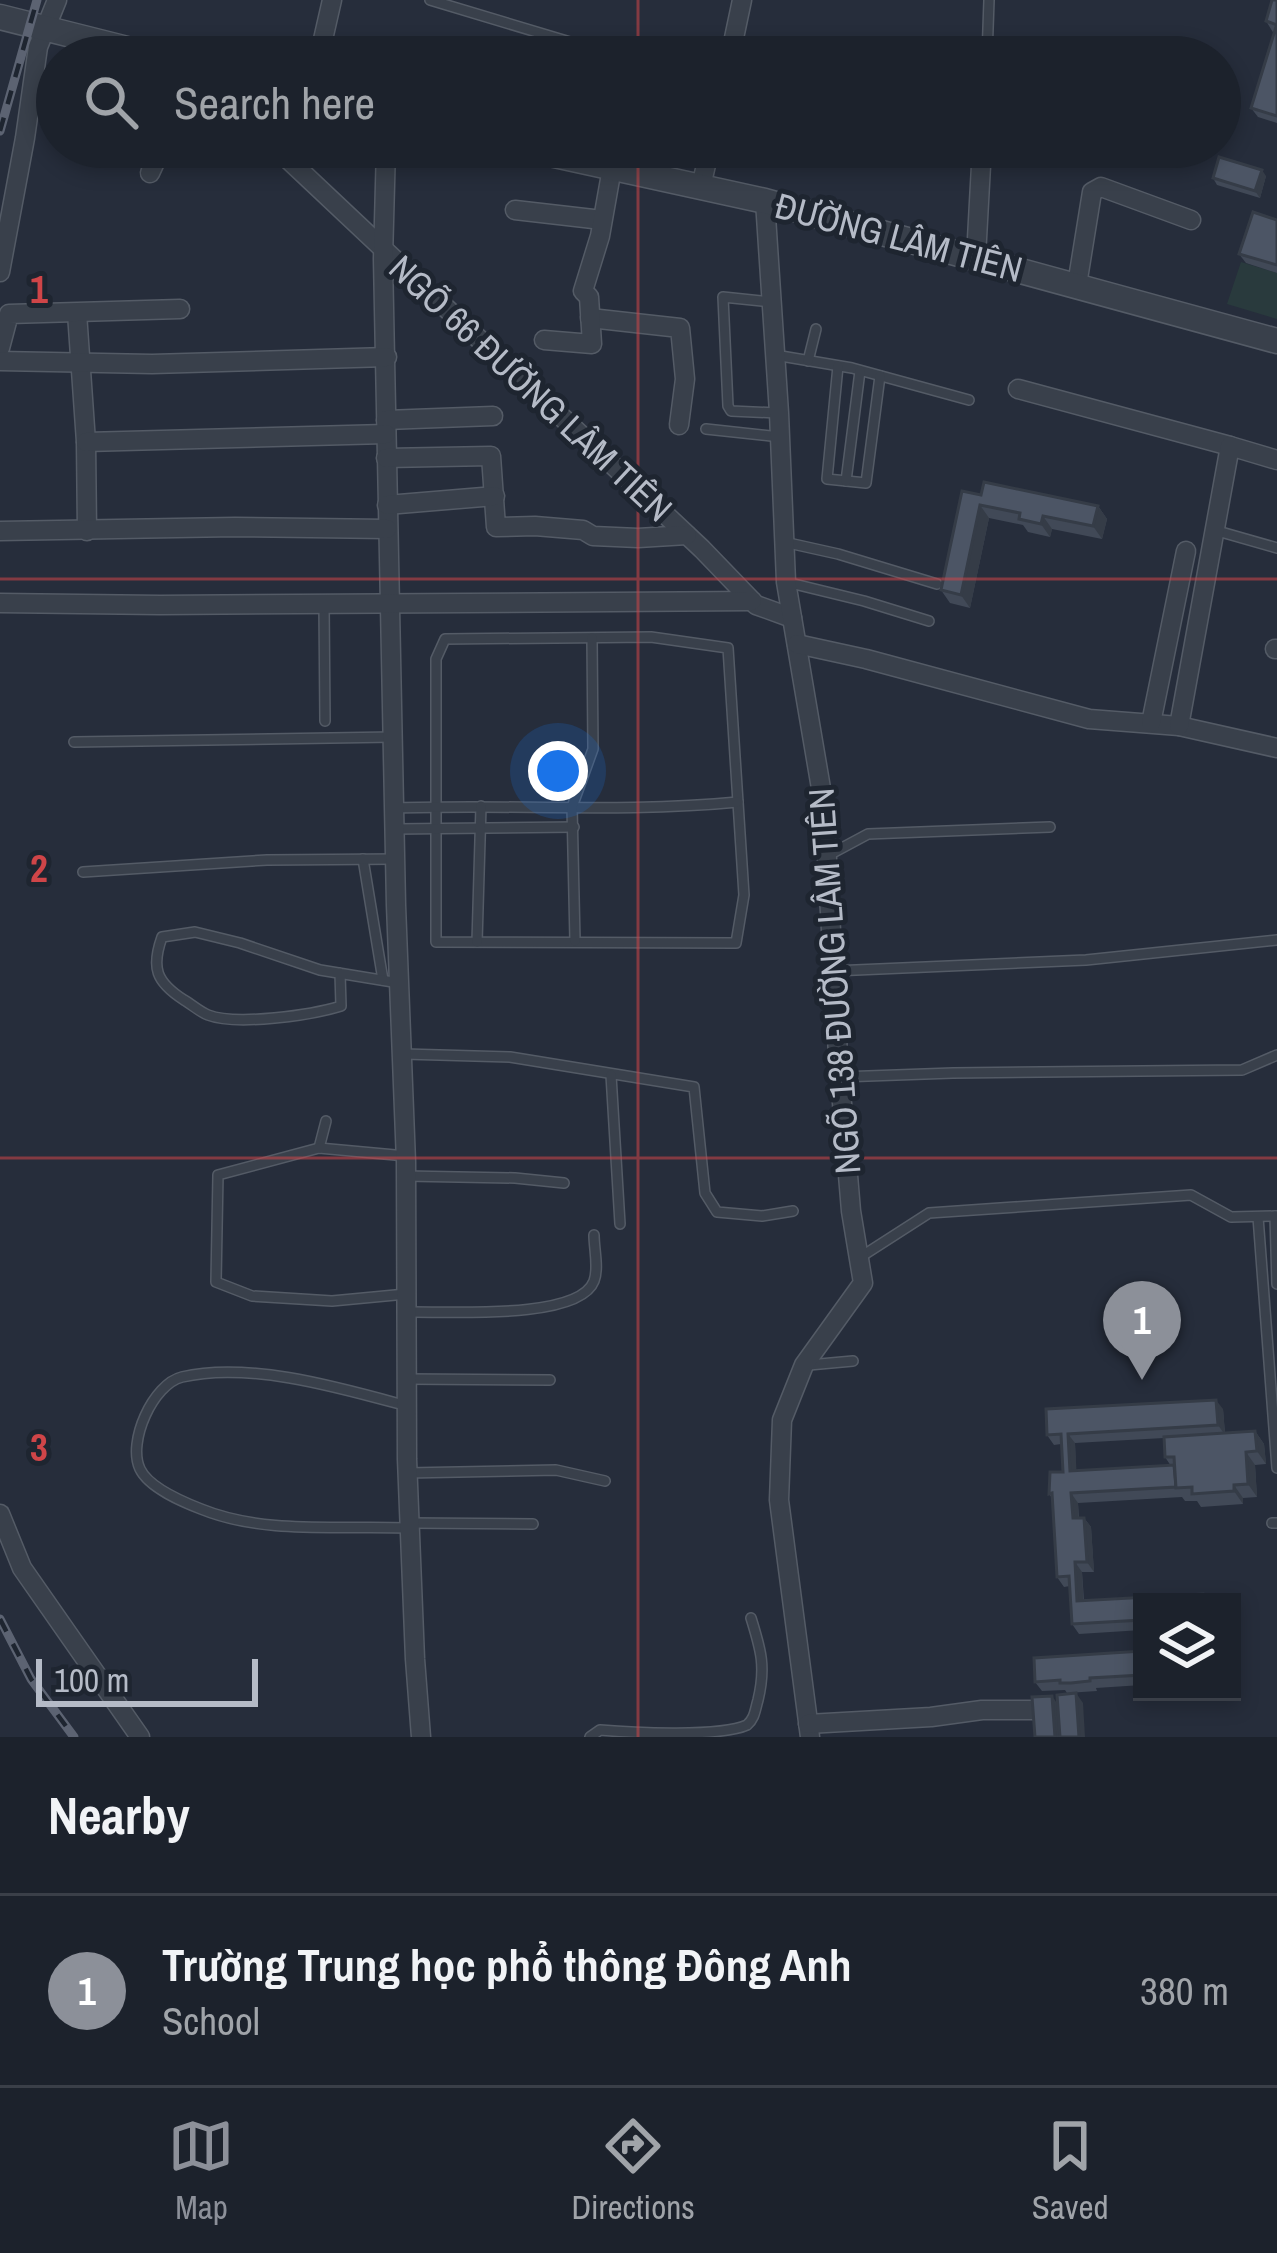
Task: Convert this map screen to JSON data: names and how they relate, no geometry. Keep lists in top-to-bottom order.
{
  "streets": {
    "street": ["ĐƯỜNG LÂM TIÊN", "NGÕ 66 ĐƯỜNG LÂM TIÊN", "NGÕ 138 ĐƯỜNG LÂM TIÊN"]
  },
  "crossings": [
    ["ĐƯỜNG LÂM TIÊN", "NGÕ 138 ĐƯỜNG LÂM TIÊN"],
    ["NGÕ 66 ĐƯỜNG LÂM TIÊN", "NGÕ 138 ĐƯỜNG LÂM TIÊN"]
  ],
  "scale_bar": "100 m",
  "page": {
    "search": "Search here",
    "pins": "1",
    "scale": "100 m",
    "heading": "Nearby",
    "list": [
      {
        "mark": "1",
        "name": "Trường Trung học phổ thông Đông Anh",
        "note": "School",
        "value": "380 m"
      }
    ],
    "nav": ["Map", "Directions", "Saved"]
  },
  "grid": {
    "rows": ["1", "2", "3"]
  }
}
